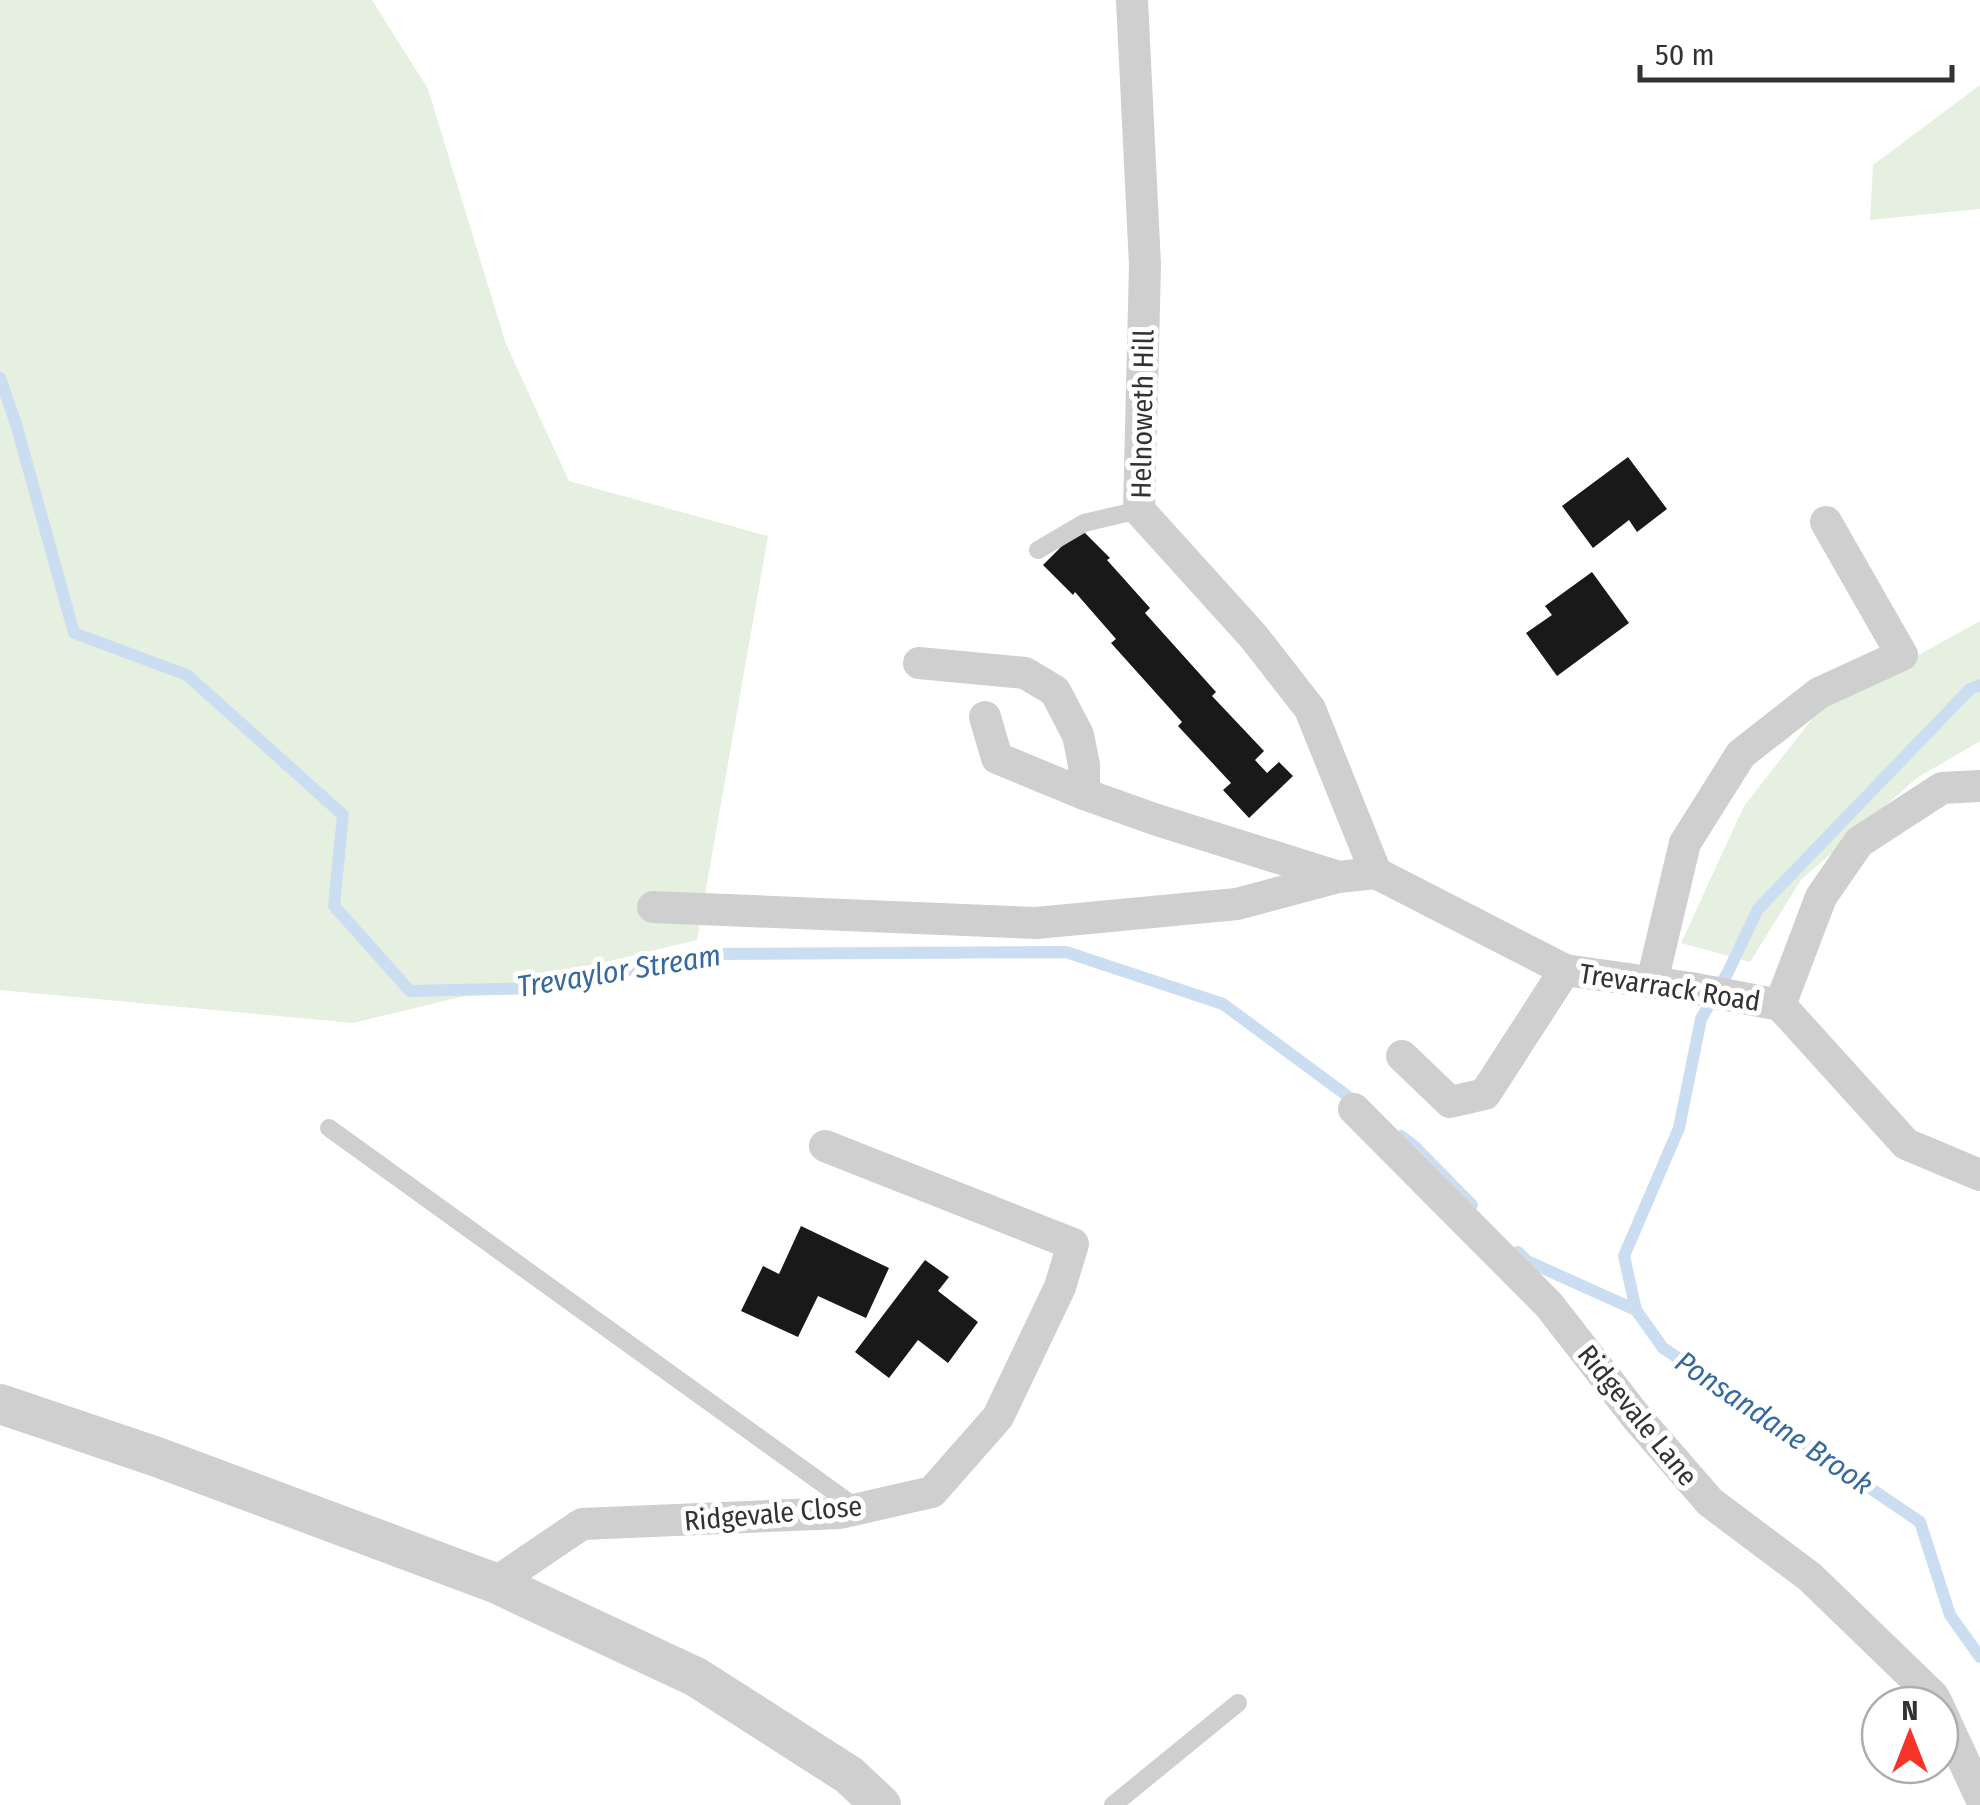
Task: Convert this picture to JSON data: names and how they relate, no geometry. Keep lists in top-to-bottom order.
{
  "streets": {
    "street": [
      "Helnoweth Hill",
      "Trevarrack Road",
      "Ridgevale Lane",
      "Ridgevale Close"
    ]
  },
  "crossings": [
    ["Helnoweth Hill", "Trevarrack Road"]
  ],
  "water": ["Trevaylor Stream", "Ponsandane Brook"],
  "scale_bar": "50 m",
  "north": "top"
}
